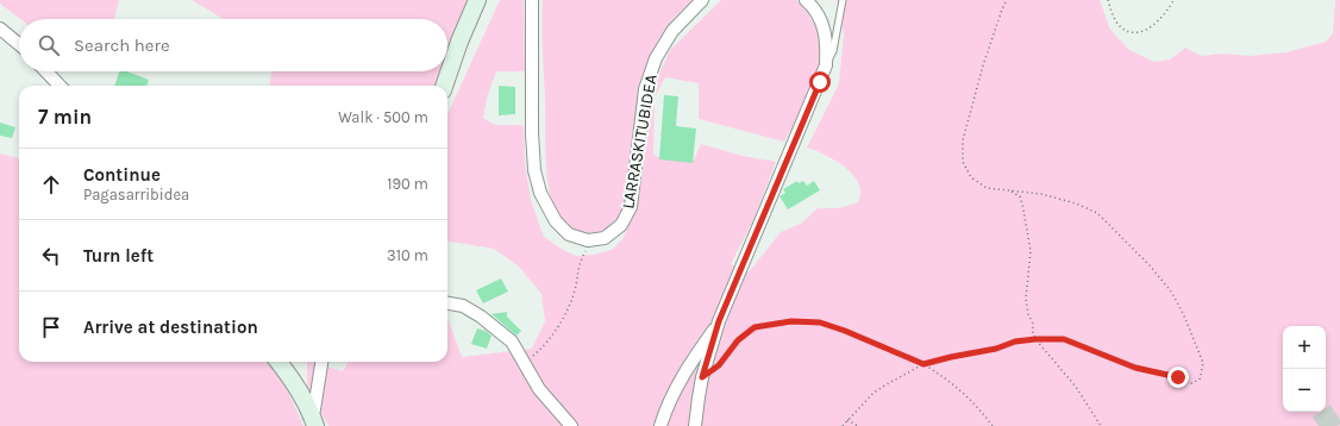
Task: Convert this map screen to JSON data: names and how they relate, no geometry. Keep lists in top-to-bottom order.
{
  "streets": {
    "street": ["LARRASKITUBIDEA"]
  },
  "page": {
    "search": "Search here",
    "heading": ["7 min", "Walk · 500 m"],
    "list": [
      ["Continue", "Pagasarribidea", "190 m"],
      ["Turn left", "310 m"],
      "Arrive at destination"
    ],
    "map_buttons": ["+", "−"]
  }
}
